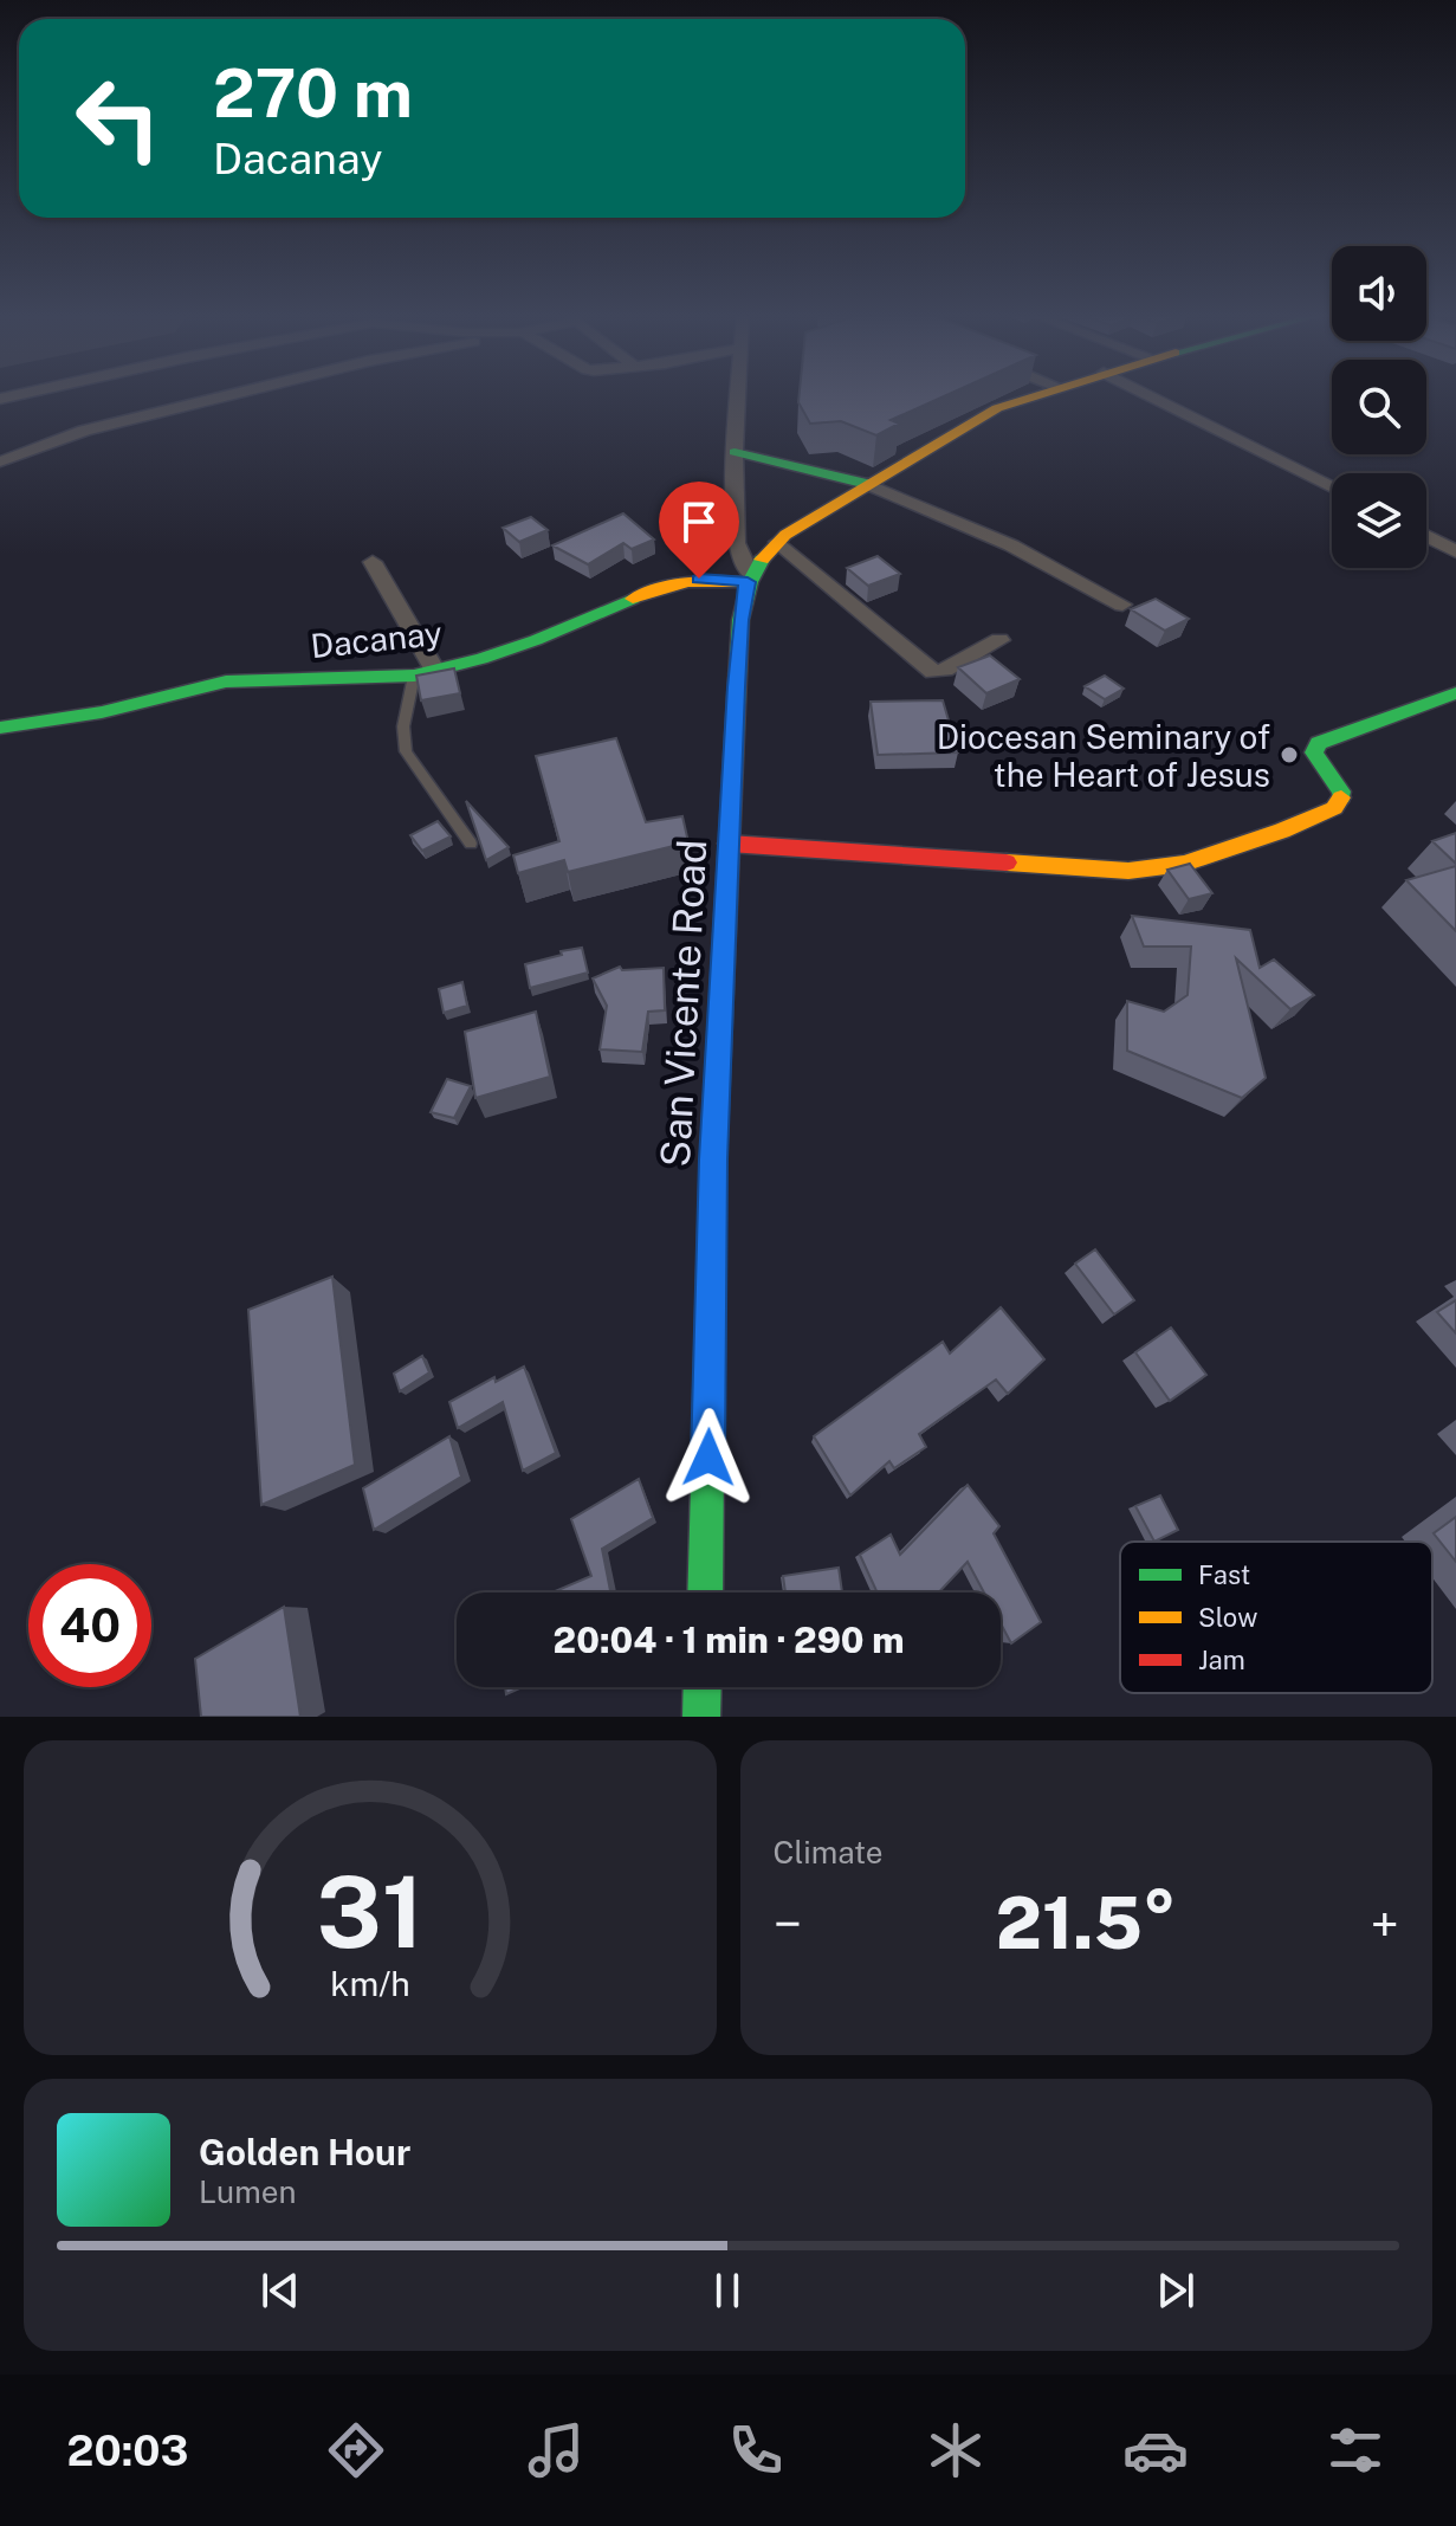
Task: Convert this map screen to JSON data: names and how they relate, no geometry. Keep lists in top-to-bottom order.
{
  "streets": {
    "street": ["Dacanay", "San Vicente Road"]
  },
  "crossings": [
    ["Dacanay", "San Vicente Road"]
  ],
  "places": ["Diocesan Seminary of the Heart of Jesus"],
  "legend": ["Fast", "Slow", "Jam"],
  "page": {
    "turn": ["270 m", "Dacanay"],
    "limit": "40",
    "trip": "20:04 · 1 min · 290 m",
    "tile": "Climate",
    "heat": ["−", "21.5°", "+"],
    "song": ["Golden Hour", "Lumen"],
    "tabs": "20:03",
    "gauge": ["31", "km/h"]
  }
}
